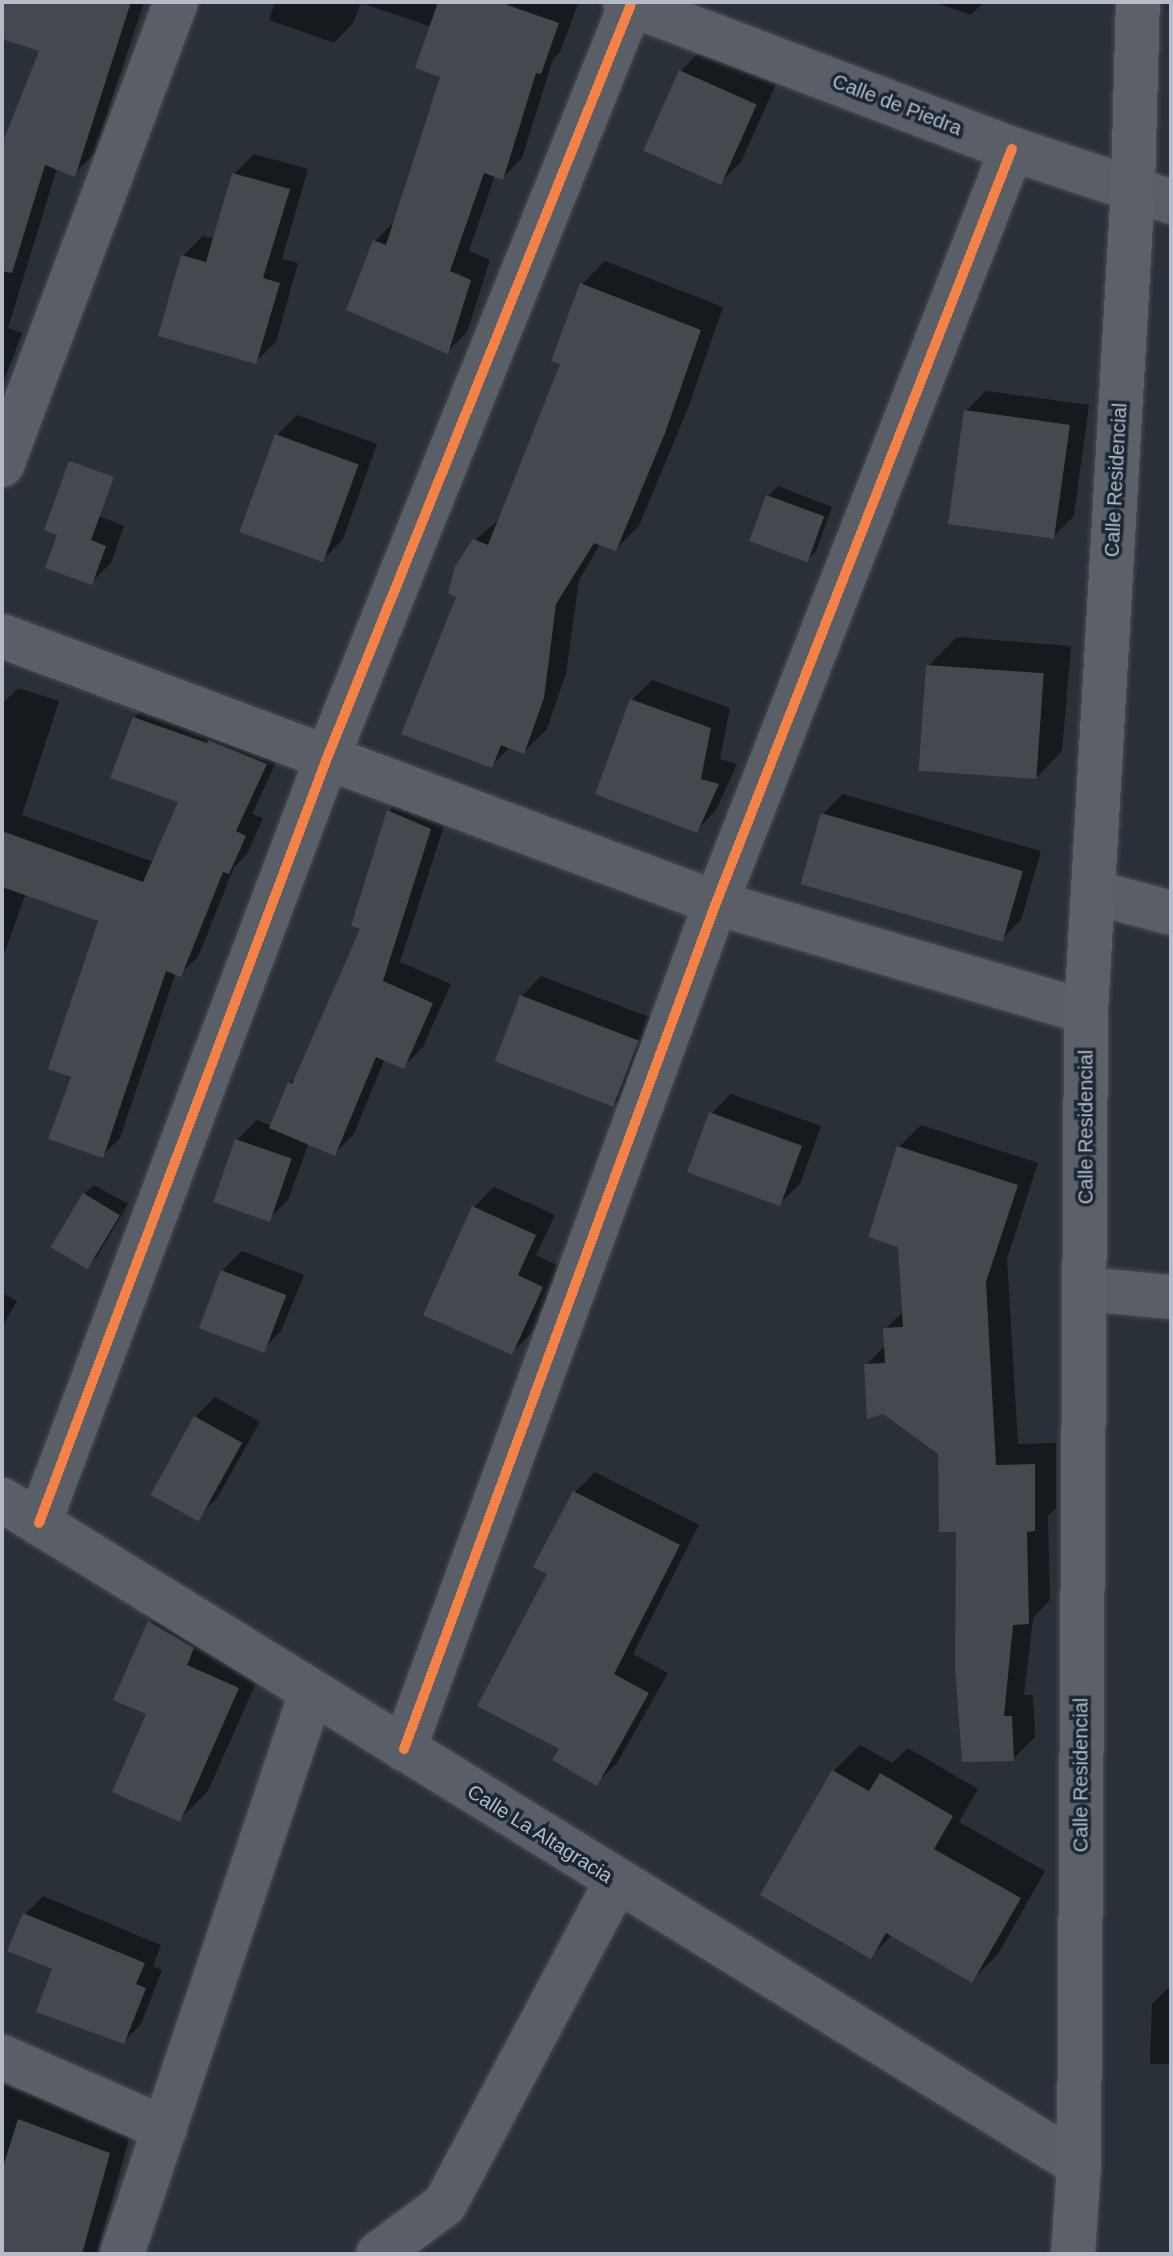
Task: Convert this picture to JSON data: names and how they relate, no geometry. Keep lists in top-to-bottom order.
{
  "streets": {
    "main road": ["Calle Residencial"],
    "street": ["Calle de Piedra", "Calle La Altagracia"]
  },
  "crossings": [
    ["Calle de Piedra", "Calle Residencial"],
    ["Calle Residencial", "Calle La Altagracia"]
  ]
}
